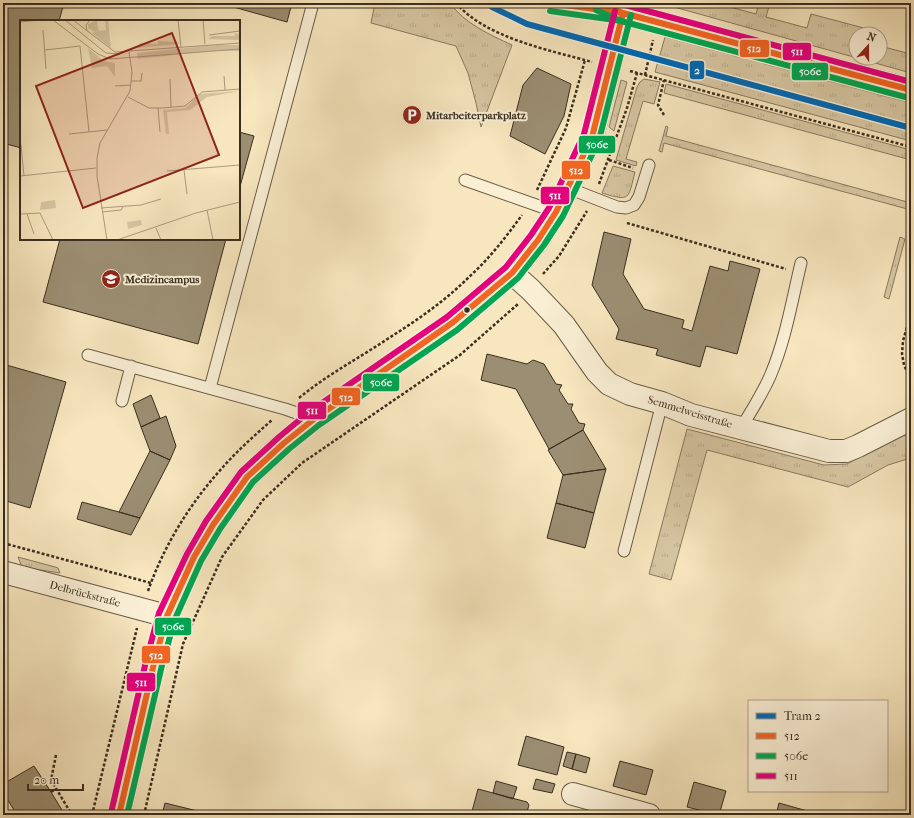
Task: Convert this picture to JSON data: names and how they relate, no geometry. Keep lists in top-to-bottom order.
{
  "streets": {
    "street": ["Semmelweisstraße", "Delbrückstraße"]
  },
  "places": {
    "parking": ["Mitarbeiterparkplatz"],
    "school or university": ["Medizincampus"]
  },
  "lines": [
    "tram line 2",
    "transit line 512",
    "transit line 511",
    "transit line 506e"
  ],
  "legend": [
    "Tram 2",
    "512",
    "506e",
    "511"
  ],
  "scale_bar": "20 m",
  "north": "top"
}
